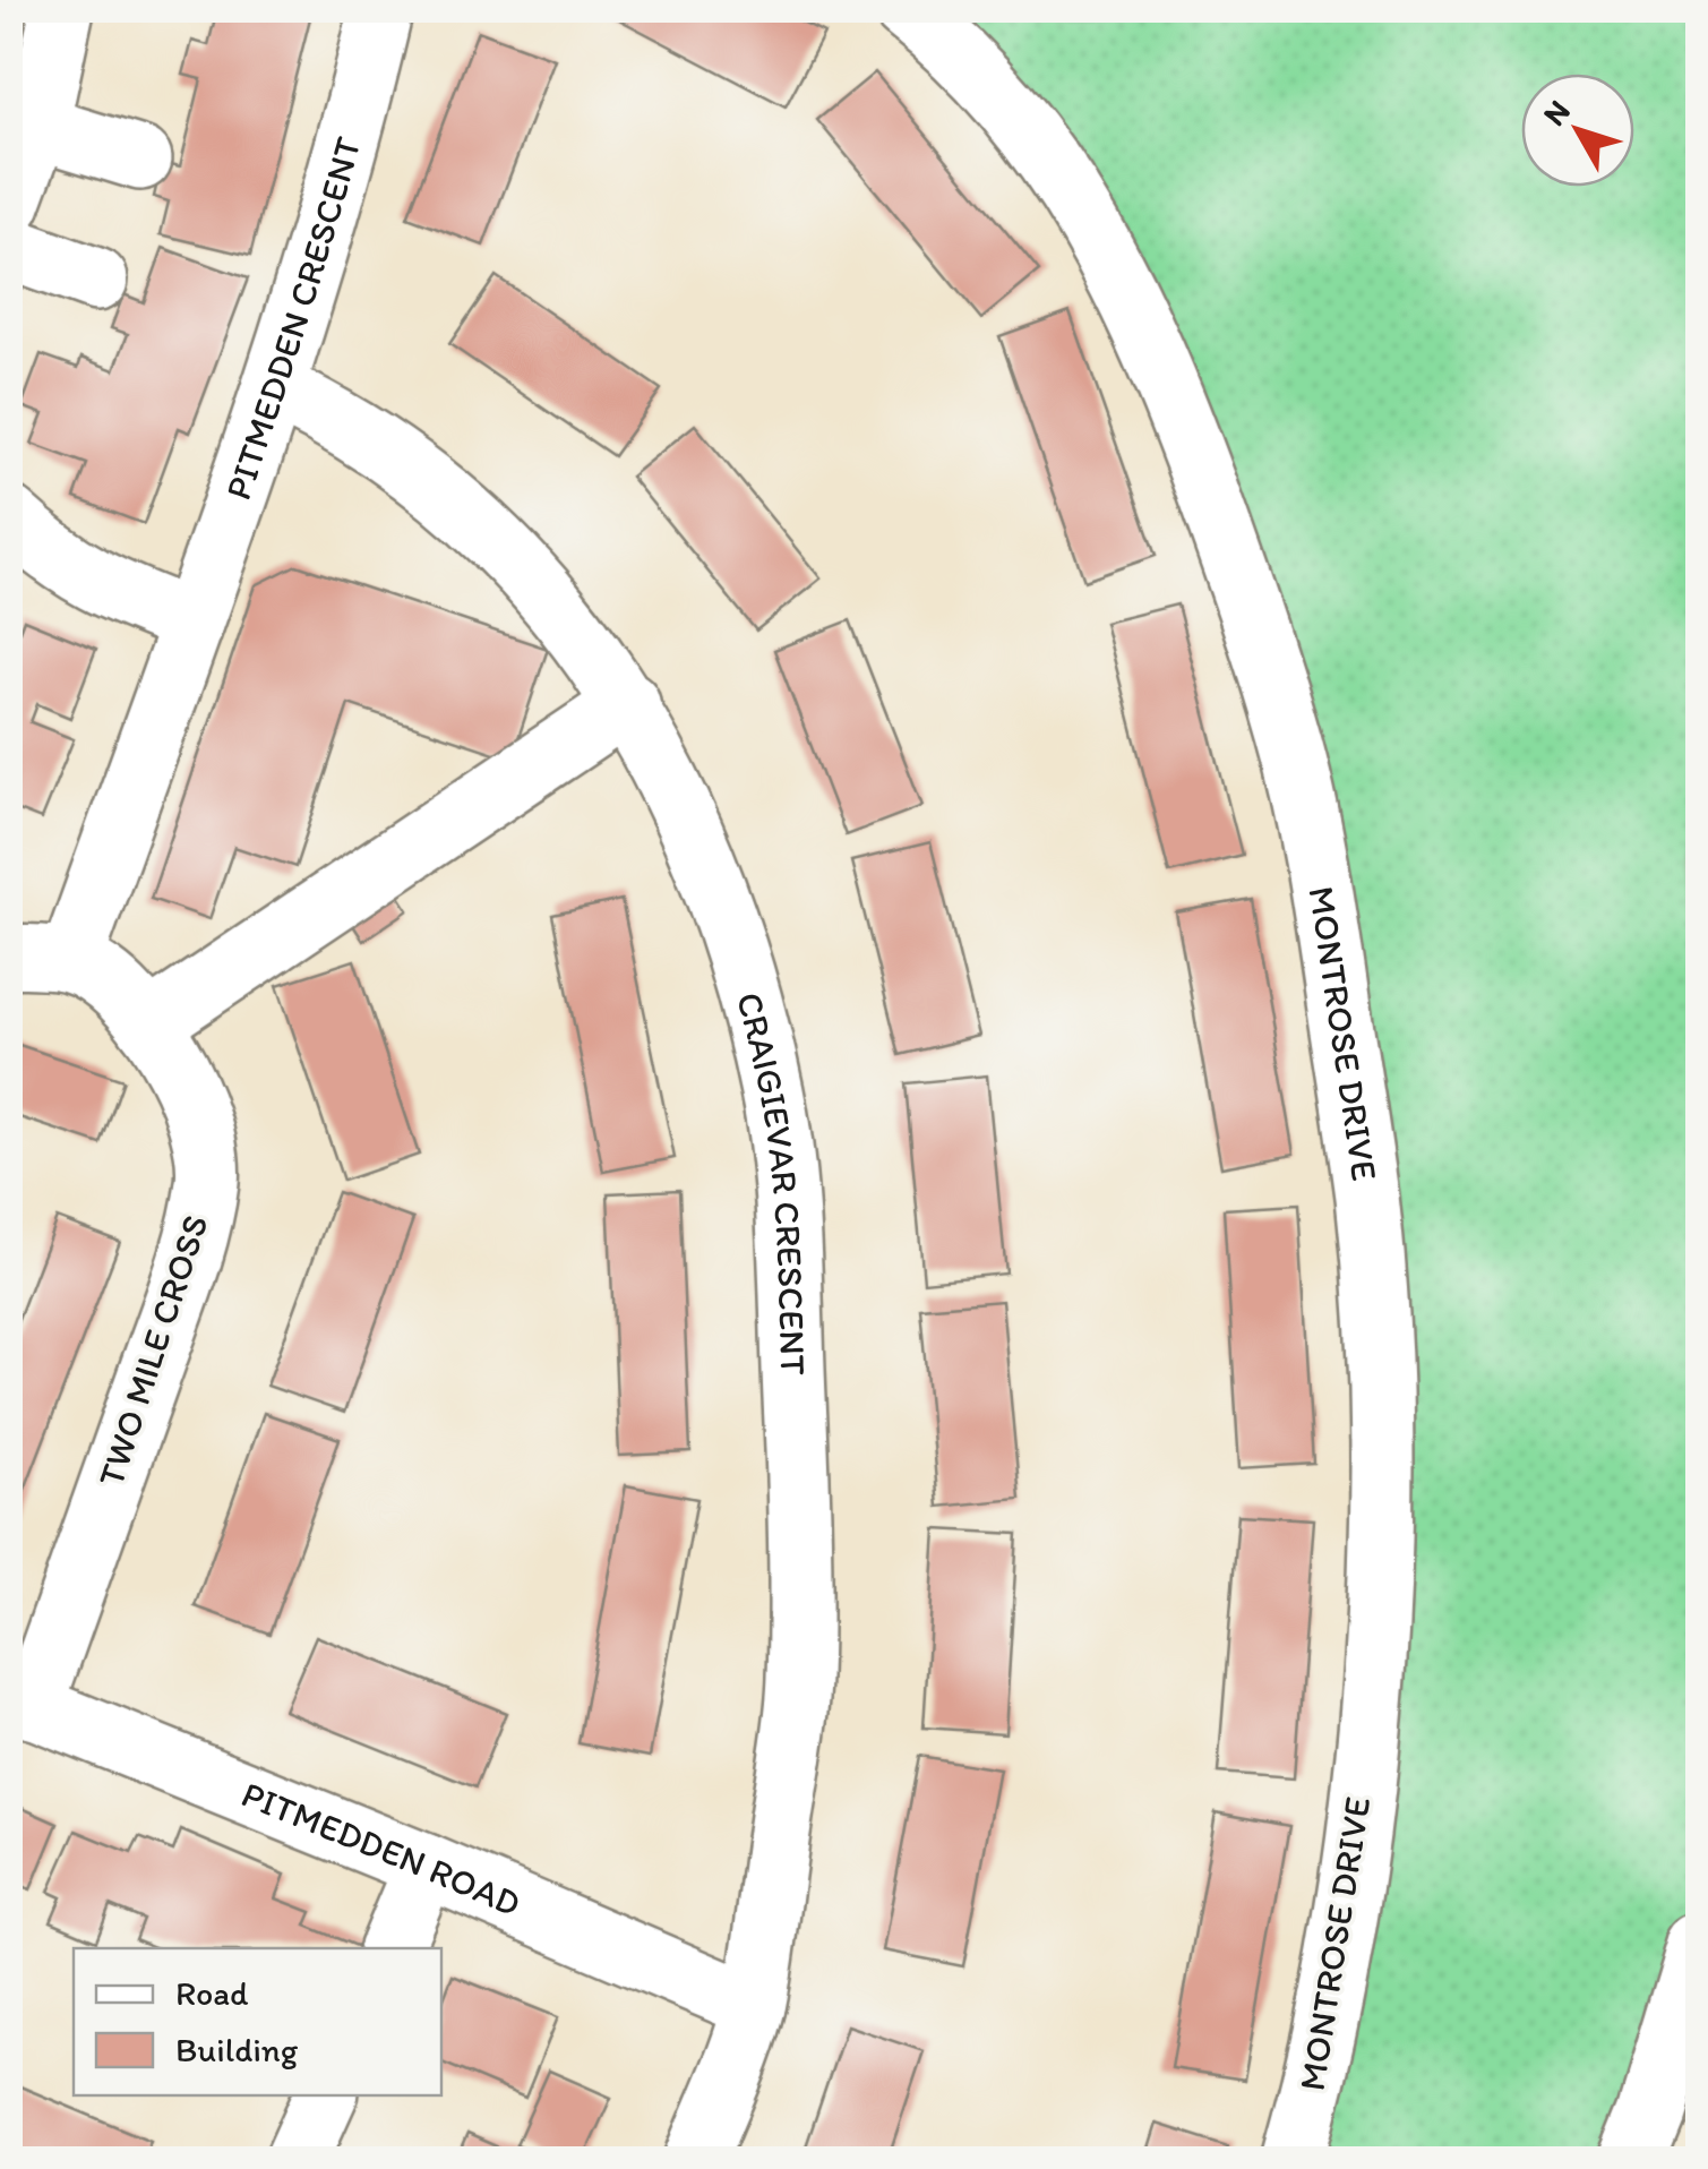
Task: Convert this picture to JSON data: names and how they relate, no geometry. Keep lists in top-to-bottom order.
{
  "streets": {
    "street": [
      "PITMEDDEN CRESCENT",
      "MONTROSE DRIVE",
      "CRAIGIEVAR CRESCENT",
      "TWO MILE CROSS",
      "PITMEDDEN ROAD"
    ]
  },
  "crossings": [
    ["PITMEDDEN CRESCENT", "CRAIGIEVAR CRESCENT"],
    ["PITMEDDEN CRESCENT", "TWO MILE CROSS"],
    ["CRAIGIEVAR CRESCENT", "PITMEDDEN ROAD"],
    ["TWO MILE CROSS", "PITMEDDEN ROAD"]
  ],
  "legend": ["Road", "Building"],
  "north": "top left"
}
